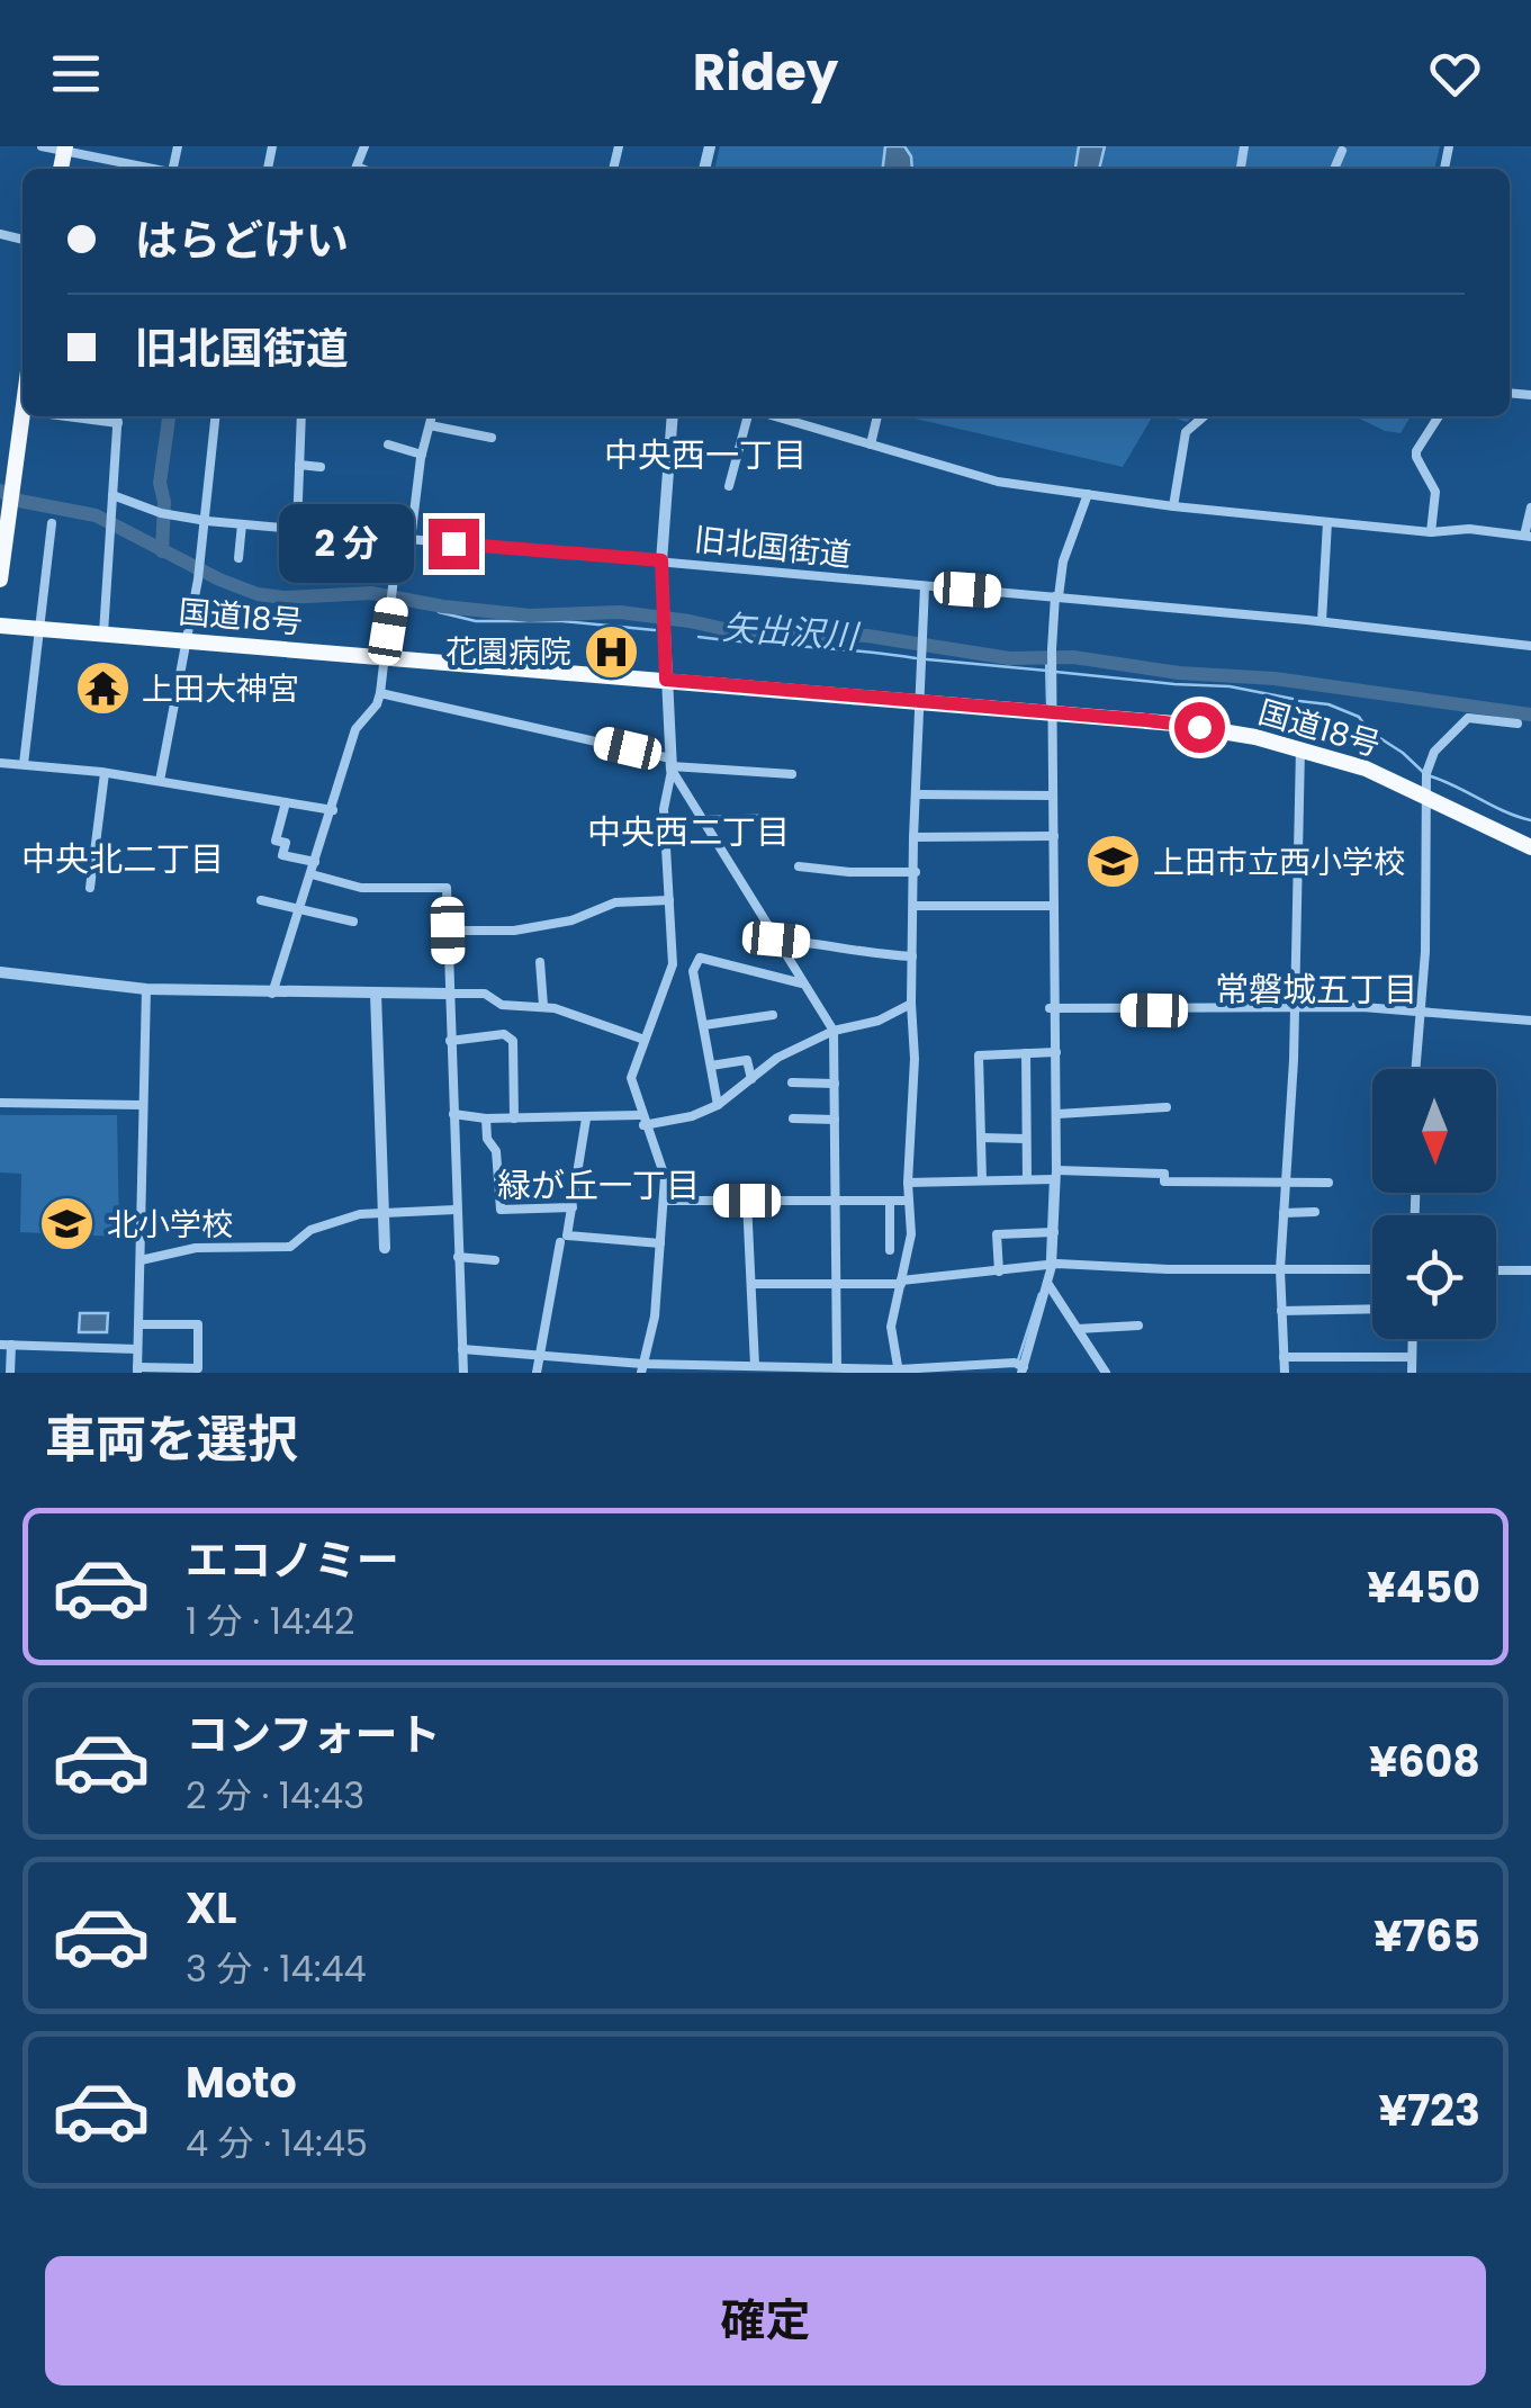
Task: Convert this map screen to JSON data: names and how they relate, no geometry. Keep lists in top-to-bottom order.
{
  "streets": {
    "highway": ["国道18号"],
    "street": ["旧北国街道"]
  },
  "districts": [
    "中央西一丁目",
    "中央西二丁目",
    "中央北二丁目",
    "常磐城五丁目",
    "緑が丘一丁目"
  ],
  "water": ["矢出沢川"],
  "places": {
    "hospital": ["花園病院"],
    "temple": ["上田大神宮"],
    "school or university": ["上田市立西小学校", "北小学校"]
  },
  "north": "bottom",
  "page": {
    "header": "Ridey",
    "banner": ["はらどけい", "旧北国街道"],
    "bubble": "2 分",
    "heading": "車両を選択",
    "list": [
      {
        "name": "エコノミー",
        "note": "1 分 · 14:42",
        "value": "¥450"
      },
      {
        "name": "コンフォート",
        "note": "2 分 · 14:43",
        "value": "¥608"
      },
      {
        "name": "XL",
        "note": "3 分 · 14:44",
        "value": "¥765"
      },
      {
        "name": "Moto",
        "note": "4 分 · 14:45",
        "value": "¥723"
      }
    ],
    "buttons": "確定"
  }
}
